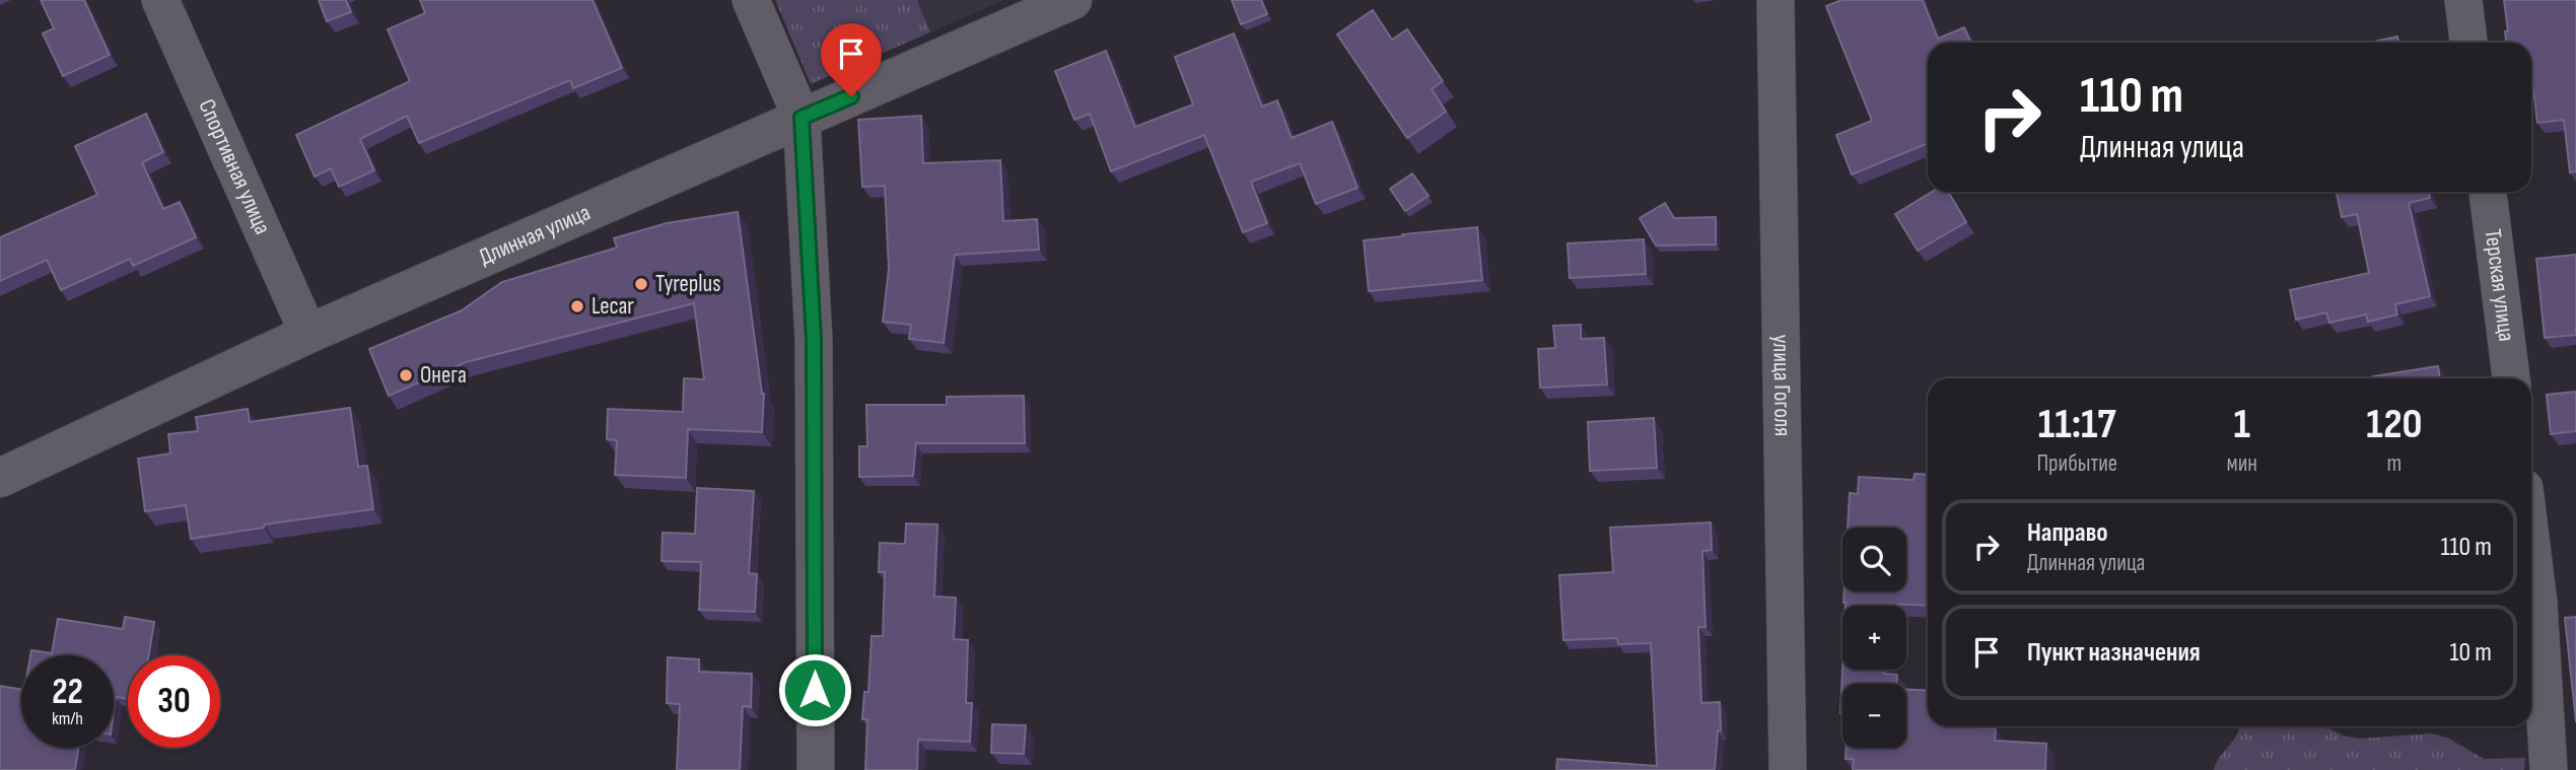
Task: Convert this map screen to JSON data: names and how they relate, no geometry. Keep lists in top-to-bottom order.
{
  "streets": {
    "street": [
      "Спортивная улица",
      "Длинная улица",
      "Терская улица",
      "улица Гоголя"
    ]
  },
  "crossings": [
    ["Спортивная улица", "Длинная улица"]
  ],
  "places": ["Tyreplus", "Lecar", "Онега"],
  "page": {
    "turn": ["110 m", "Длинная улица"],
    "eta": [
      "11:17",
      "Прибытие",
      "1",
      "мин",
      "120",
      "m"
    ],
    "list": [
      {
        "name": "Направо",
        "note": "Длинная улица",
        "value": "110 m"
      },
      {
        "name": "Пункт назначения",
        "value": "10 m"
      }
    ],
    "map_buttons": ["+", "−"],
    "speed": "22 km/h",
    "limit": "30"
  }
}
